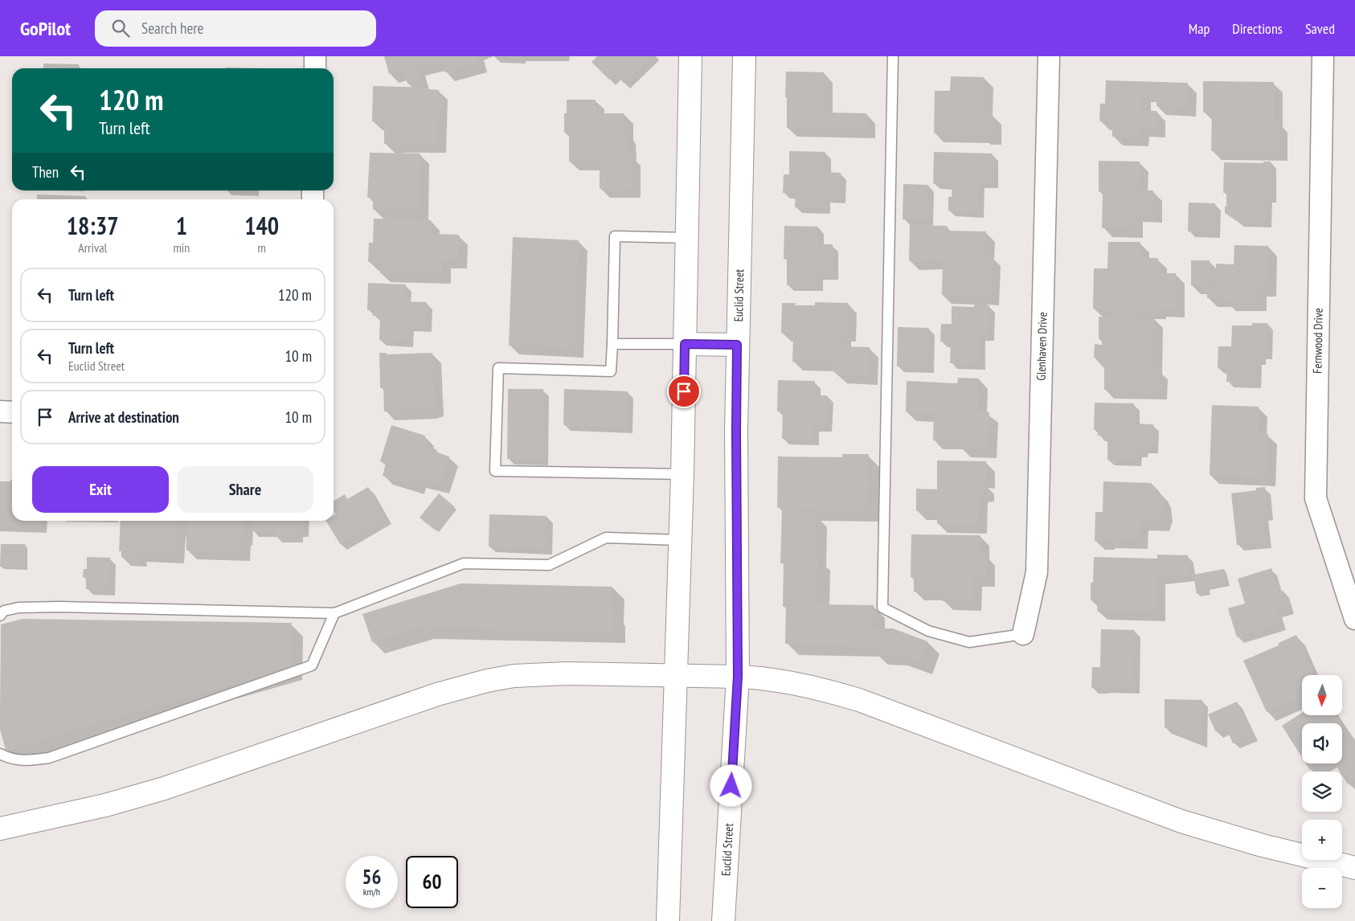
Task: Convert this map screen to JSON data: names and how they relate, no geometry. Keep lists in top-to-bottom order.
{
  "streets": {
    "main road": ["Euclid Street"],
    "street": ["Fernwood Drive", "Glenhaven Drive"]
  },
  "north": "bottom",
  "page": {
    "header": "GoPilot",
    "search": "Search here",
    "nav": ["Map", "Directions", "Saved"],
    "turn": ["120 m", "Turn left"],
    "then": "Then",
    "eta": [
      "18:37",
      "Arrival",
      "1",
      "min",
      "140",
      "m"
    ],
    "list": [
      {
        "name": "Turn left",
        "value": "120 m"
      },
      {
        "name": "Turn left",
        "note": "Euclid Street",
        "value": "10 m"
      },
      {
        "name": "Arrive at destination",
        "value": "10 m"
      }
    ],
    "buttons": ["Exit", "Share"],
    "map_buttons": ["+", "−"],
    "speed": "56 km/h",
    "limit": "60"
  }
}
